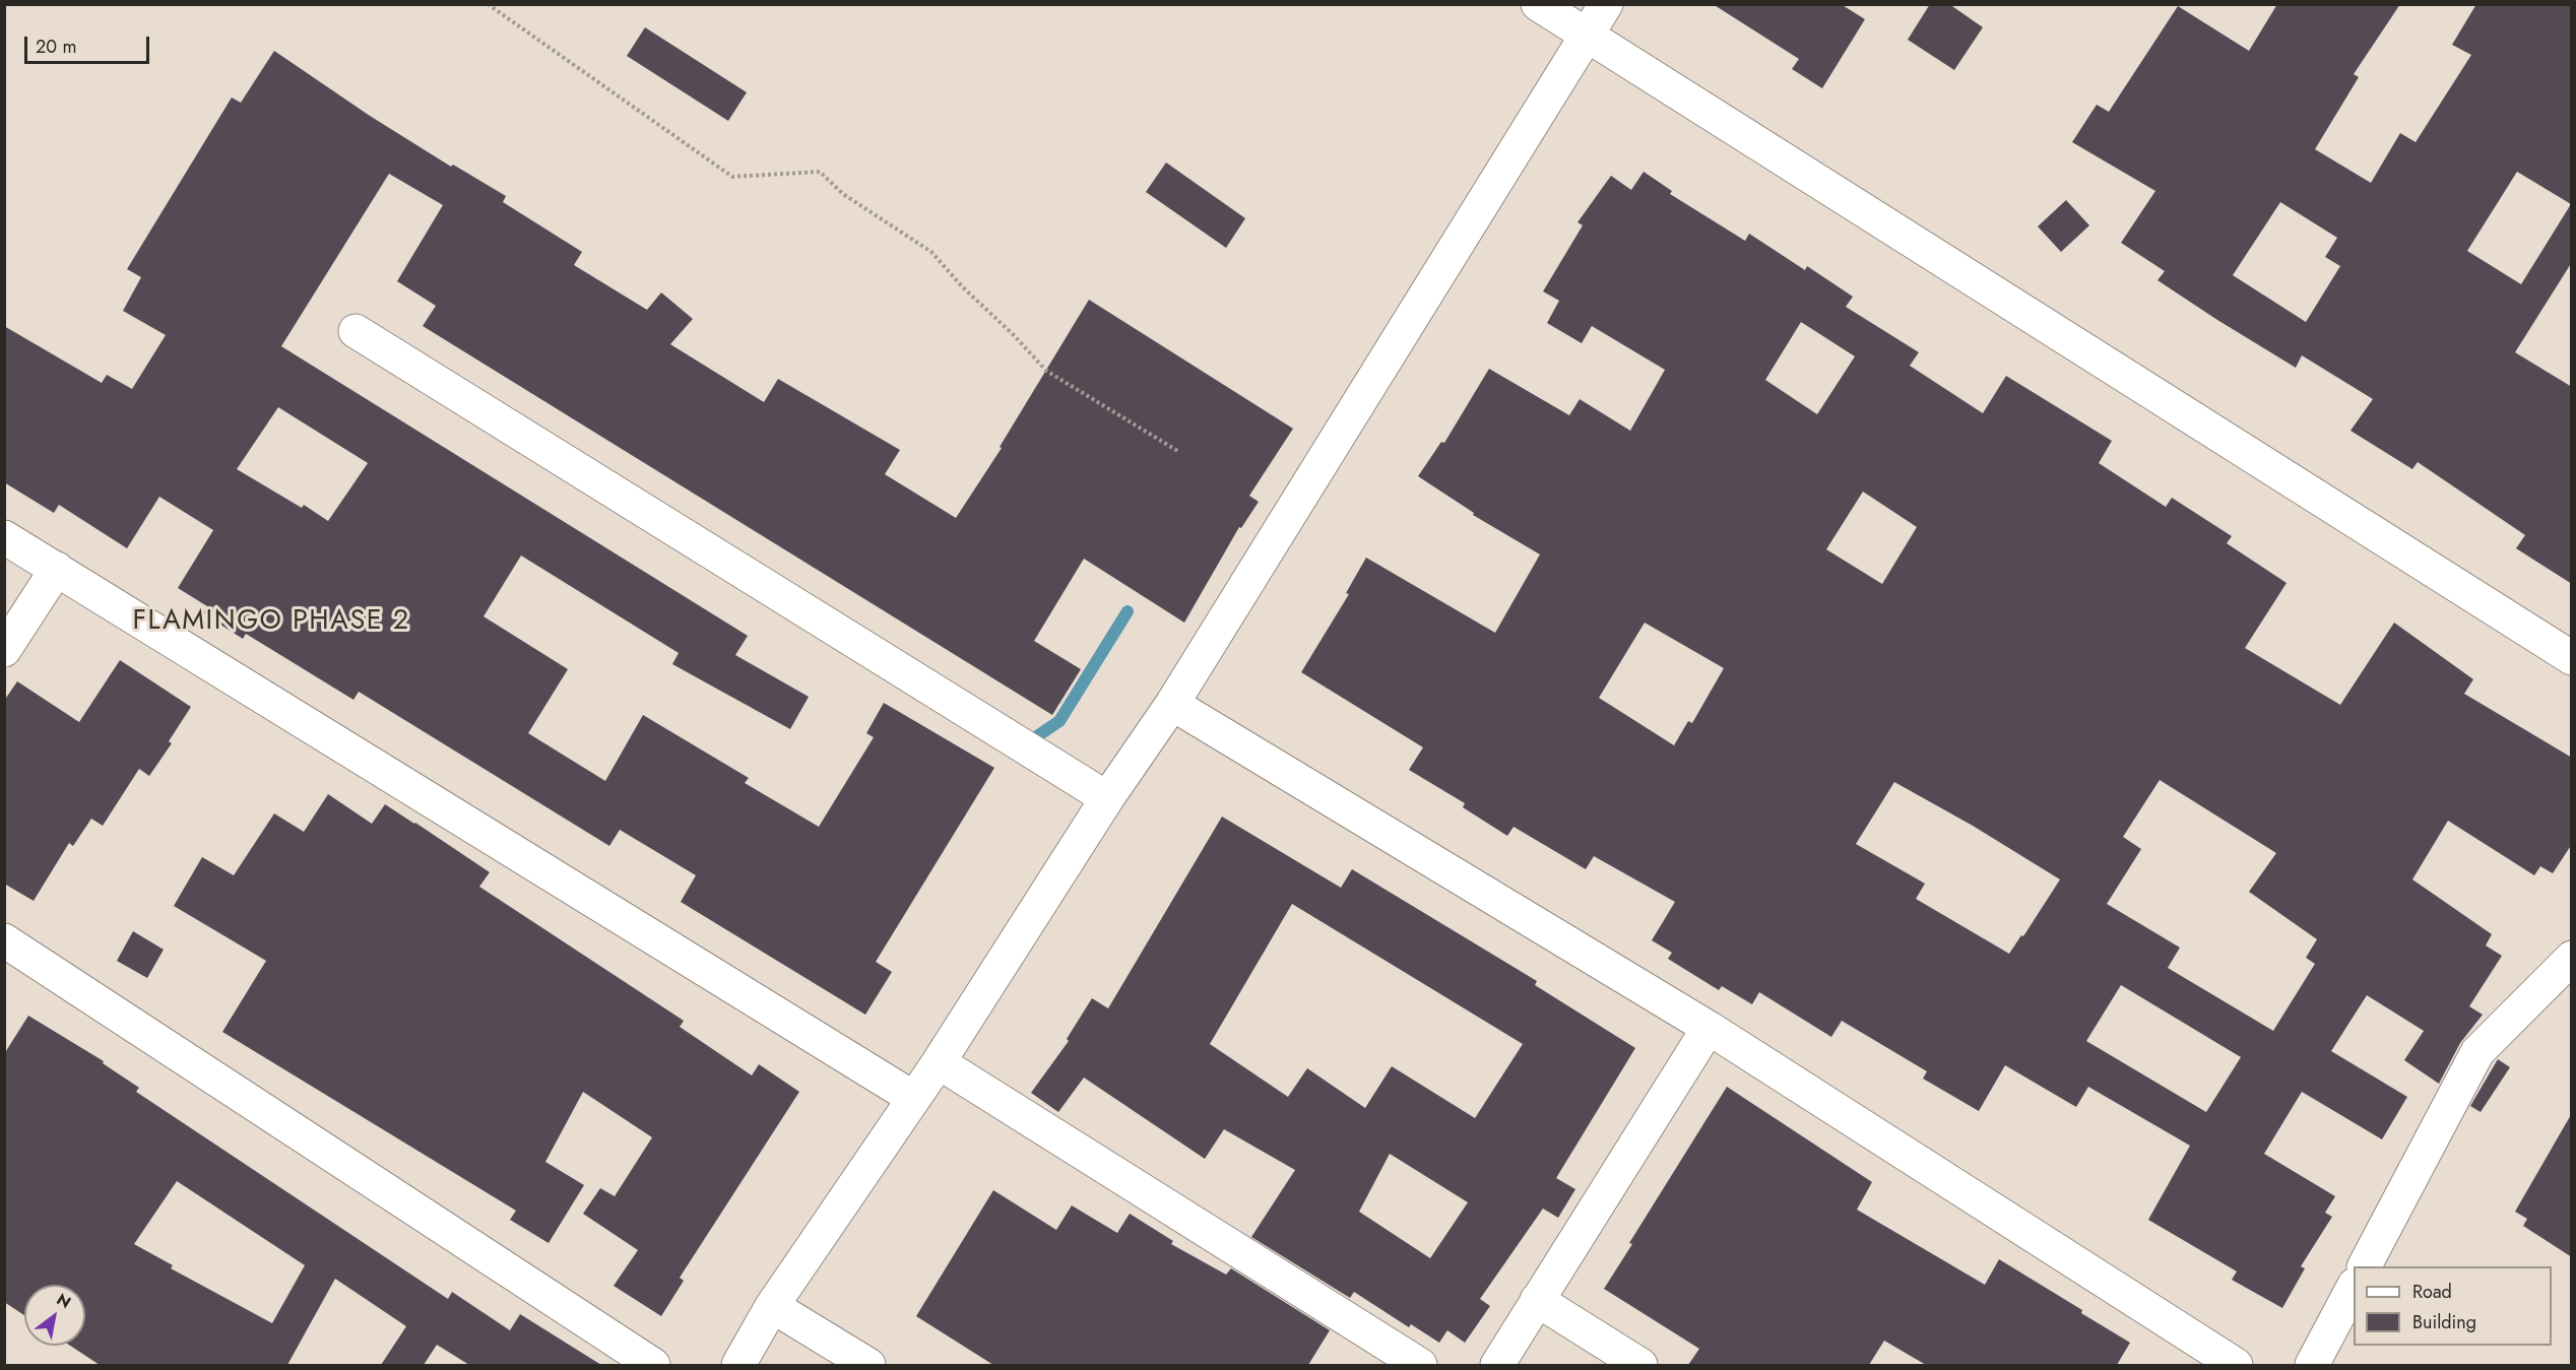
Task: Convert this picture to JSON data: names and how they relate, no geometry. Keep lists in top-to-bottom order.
{
  "districts": ["FLAMINGO PHASE 2"],
  "legend": ["Road", "Building"],
  "scale_bar": "20 m",
  "north": "top right"
}
